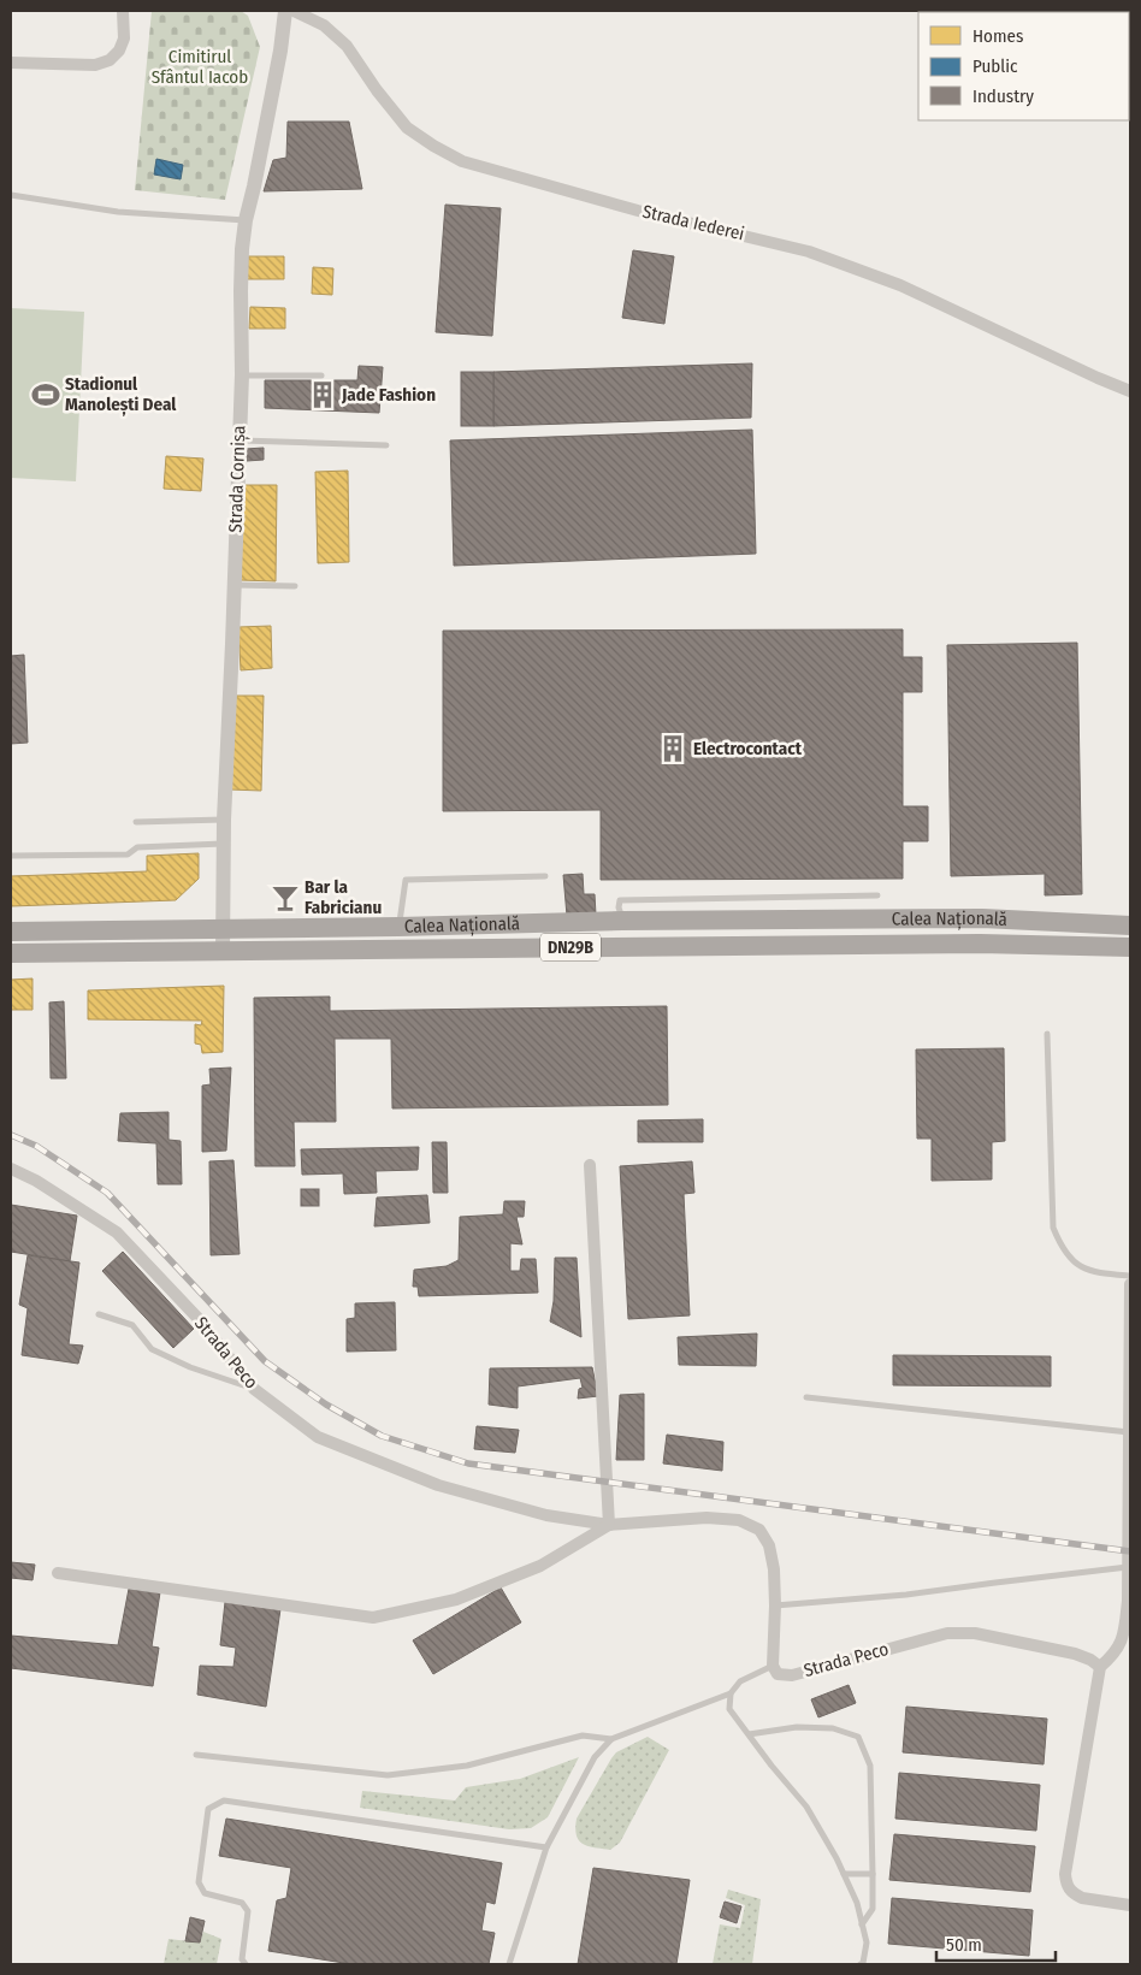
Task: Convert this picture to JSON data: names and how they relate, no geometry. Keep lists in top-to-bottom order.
{
  "streets": {
    "main road": ["Calea Națională", "DN29B"],
    "street": ["Strada Iederei", "Strada Cornișa", "Strada Peco"]
  },
  "crossings": [
    ["Strada Cornișa", "Calea Națională"]
  ],
  "parks": ["Cimitirul Sfântul Iacob"],
  "places": {
    "sports": ["Stadionul Manolești Deal"],
    "building": ["Jade Fashion", "Electrocontact"],
    "bar": ["Bar la Fabricianu"]
  },
  "legend": ["Homes", "Public", "Industry"],
  "scale_bar": "50 m"
}
